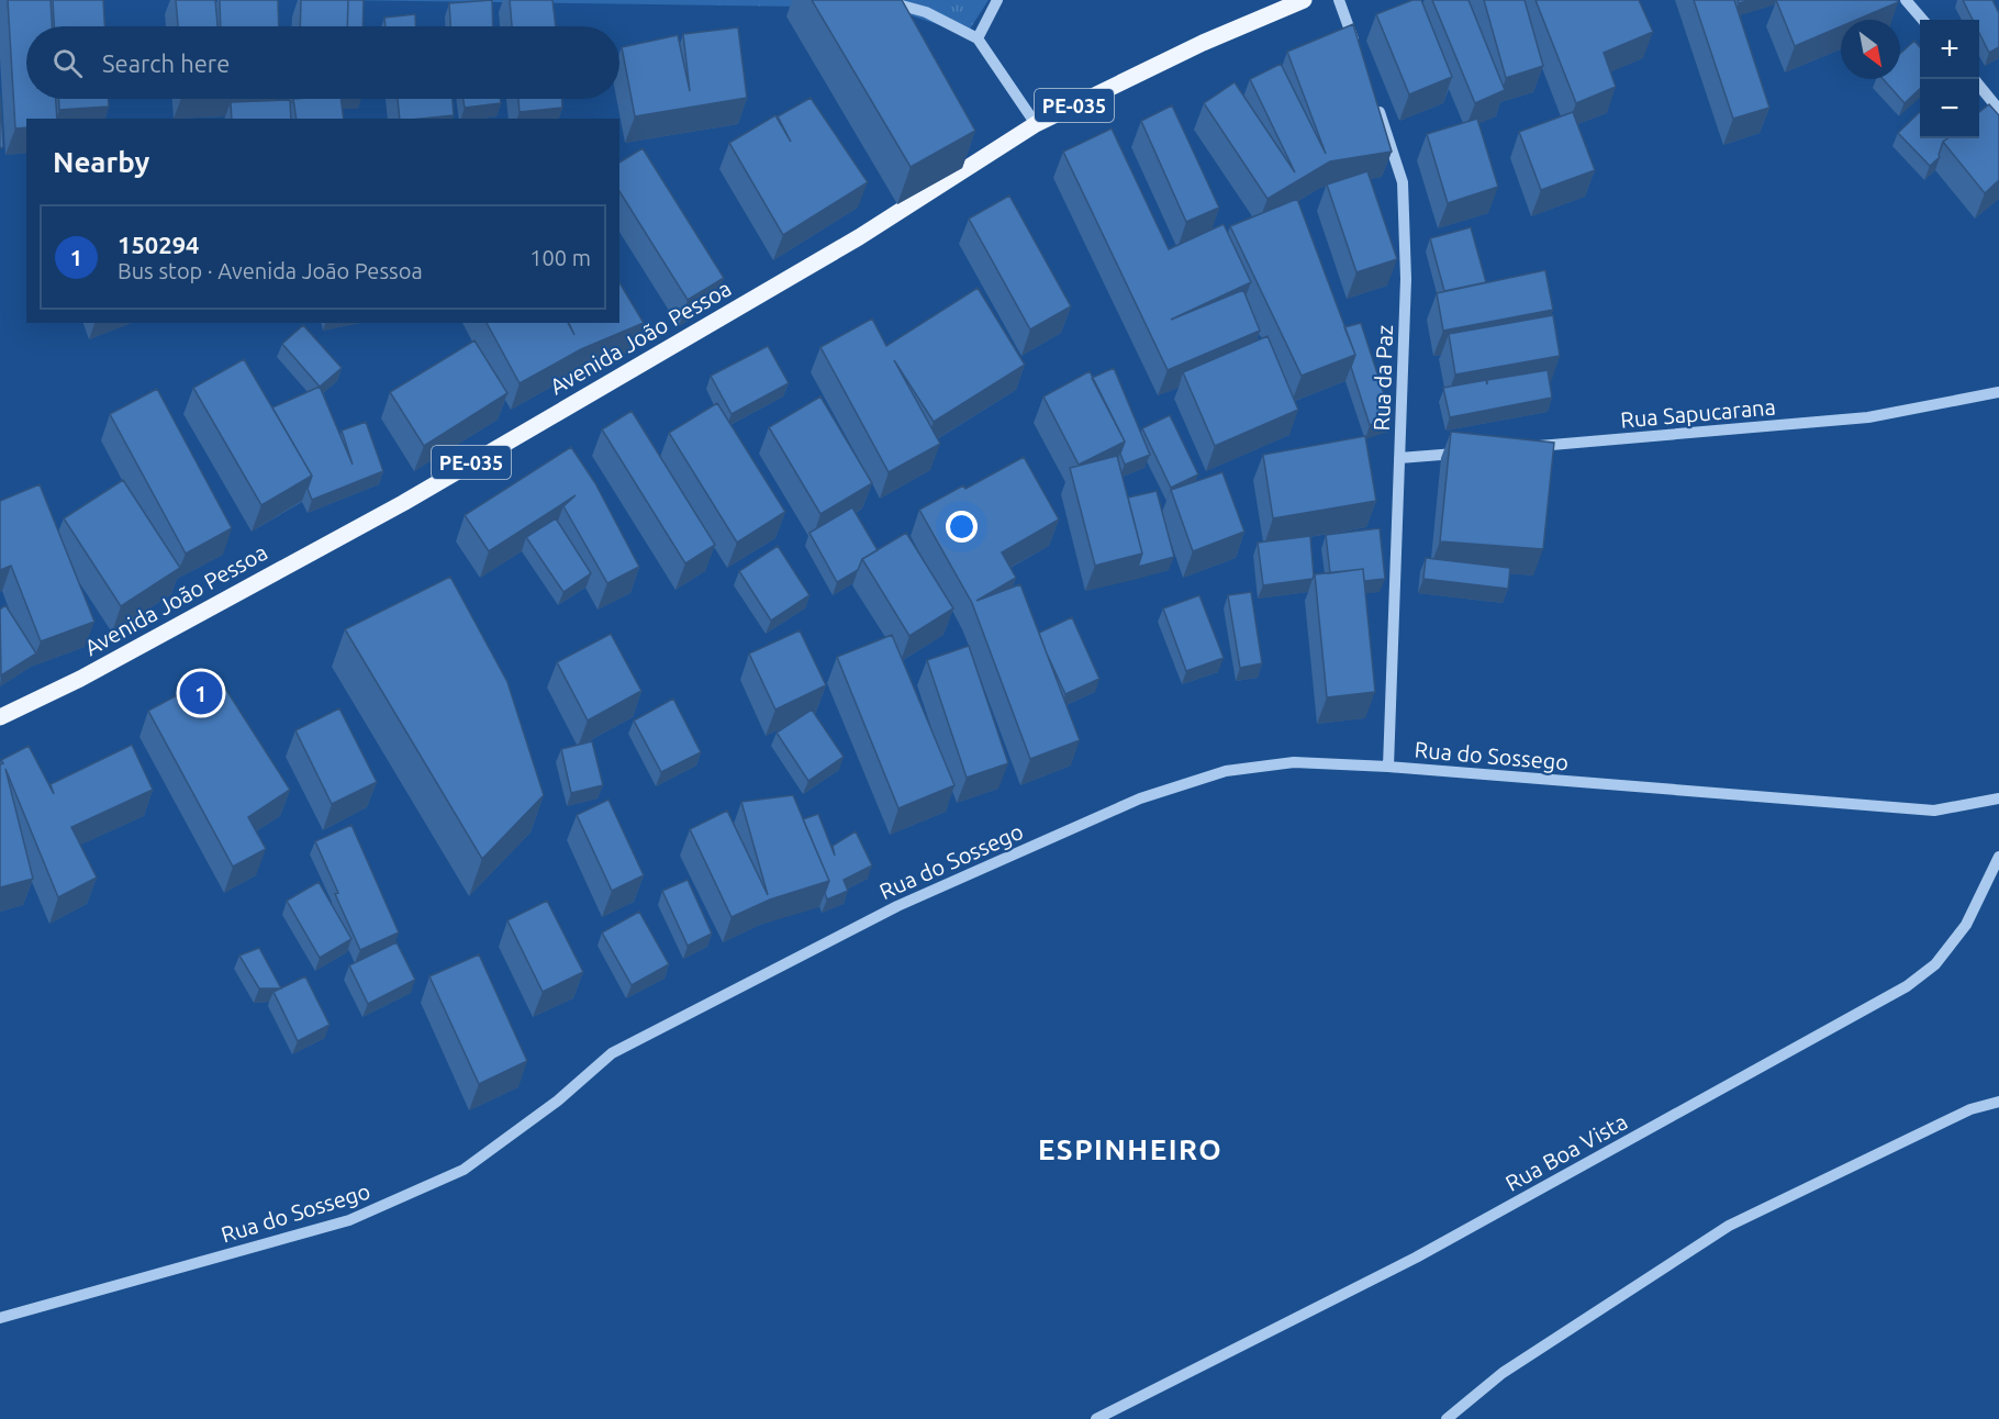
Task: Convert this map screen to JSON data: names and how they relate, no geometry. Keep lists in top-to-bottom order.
{
  "streets": {
    "main road": ["PE-035", "Avenida João Pessoa"],
    "street": [
      "Rua da Paz",
      "Rua Sapucarana",
      "Rua do Sossego",
      "Rua Boa Vista"
    ]
  },
  "crossings": [
    ["Rua da Paz", "Rua do Sossego"]
  ],
  "districts": ["ESPINHEIRO"],
  "north": "bottom right",
  "page": {
    "map_buttons": ["+", "−"],
    "search": "Search here",
    "heading": "Nearby",
    "list": [
      {
        "mark": "1",
        "name": "150294",
        "note": "Bus stop · Avenida João Pessoa",
        "value": "100 m"
      }
    ],
    "pins": "1"
  }
}
